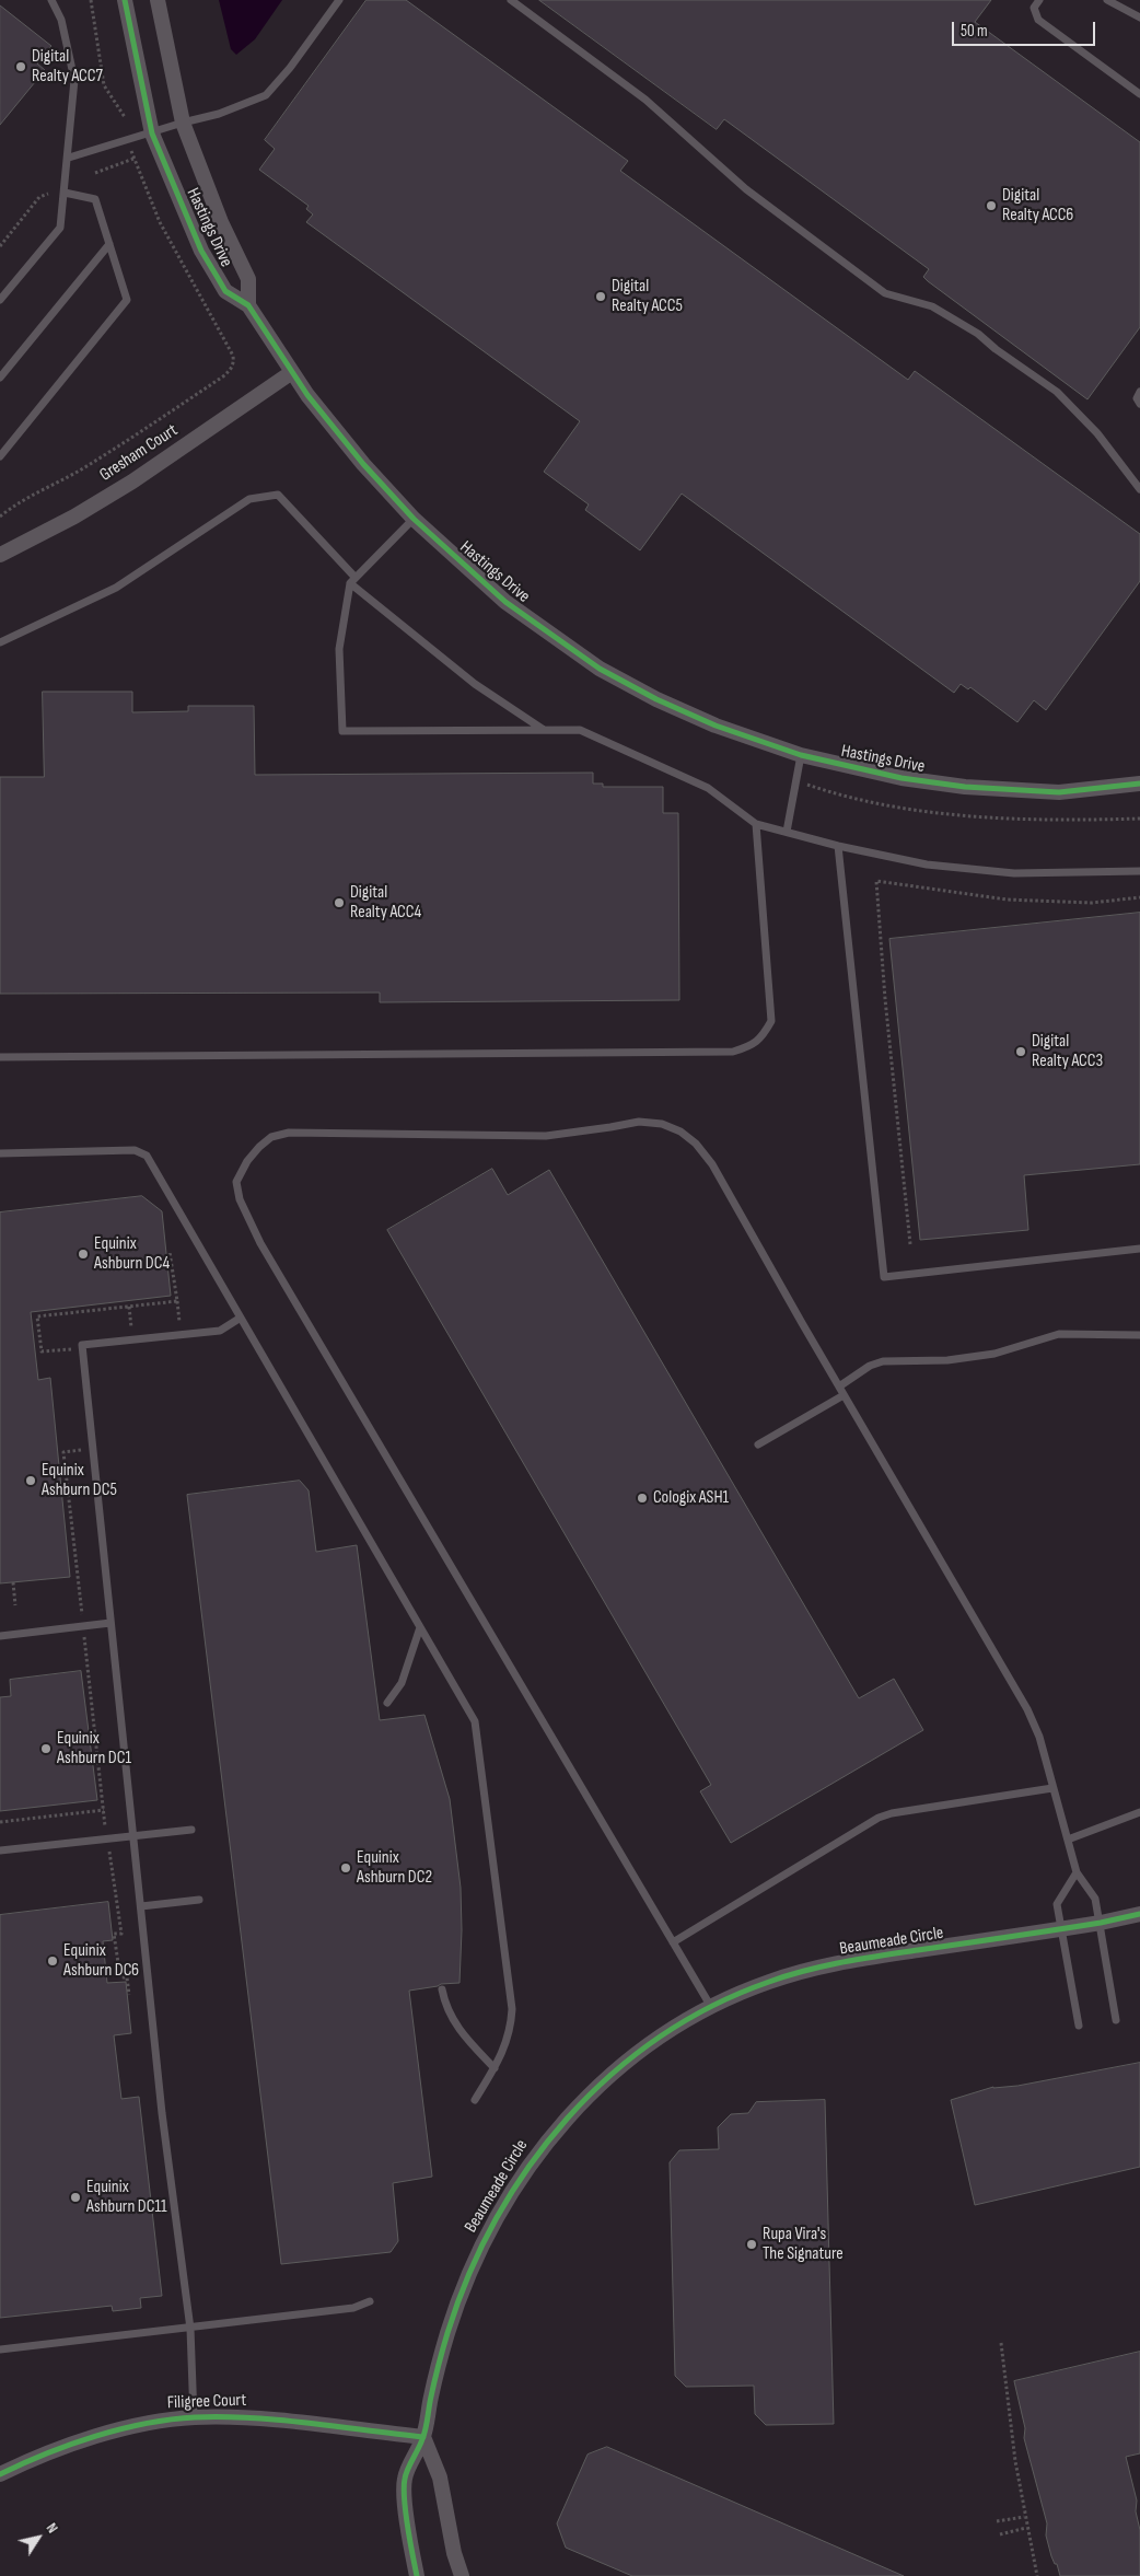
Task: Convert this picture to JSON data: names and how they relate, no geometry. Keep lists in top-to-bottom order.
{
  "streets": {
    "street": [
      "Hastings Drive",
      "Gresham Court",
      "Beaumeade Circle",
      "Filigree Court"
    ]
  },
  "crossings": [
    ["Hastings Drive", "Gresham Court"],
    ["Beaumeade Circle", "Filigree Court"]
  ],
  "places": [
    "Digital Realty ACC7",
    "Digital Realty ACC6",
    "Digital Realty ACC5",
    "Digital Realty ACC4",
    "Digital Realty ACC3",
    "Equinix Ashburn DC4",
    "Equinix Ashburn DC5",
    "Cologix ASH1",
    "Equinix Ashburn DC1",
    "Equinix Ashburn DC2",
    "Equinix Ashburn DC6",
    "Equinix Ashburn DC11",
    "Rupa Vira's The Signature"
  ],
  "scale_bar": "50 m",
  "north": "top right"
}
